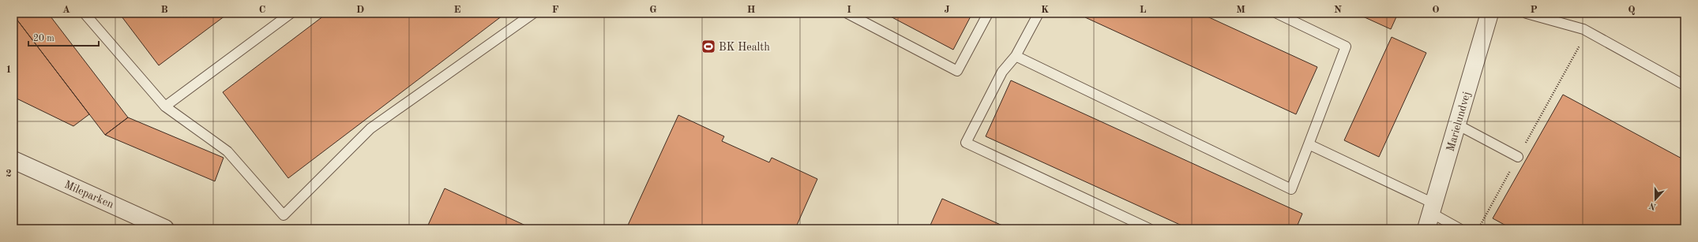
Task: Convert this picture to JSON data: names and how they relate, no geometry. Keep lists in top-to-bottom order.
{
  "streets": {
    "street": ["Marielundvej", "Mileparken"]
  },
  "places": {
    "sports": ["BK Health"]
  },
  "scale_bar": "20 m",
  "north": "bottom",
  "grid": {
    "columns": [
      "A",
      "B",
      "C",
      "D",
      "E",
      "F",
      "G",
      "H",
      "I",
      "J",
      "K",
      "L",
      "M",
      "N",
      "O",
      "P",
      "Q"
    ],
    "rows": ["1", "2"]
  }
}
